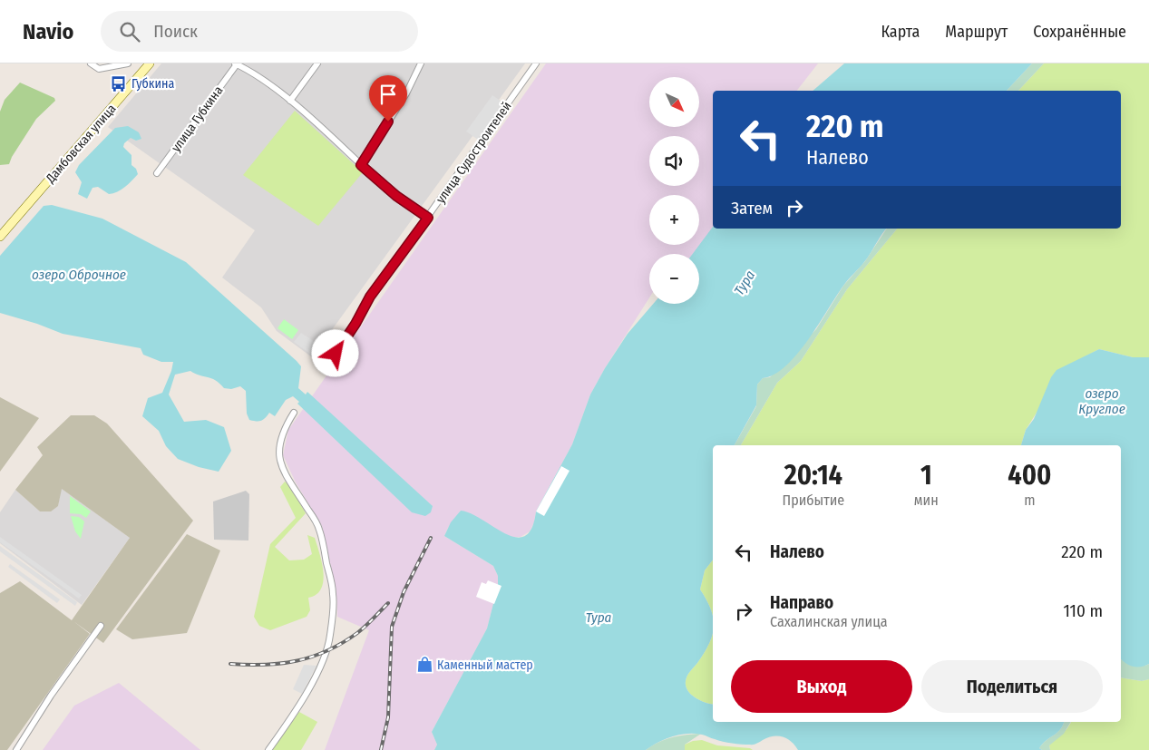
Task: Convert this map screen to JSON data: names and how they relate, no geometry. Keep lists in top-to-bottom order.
{
  "streets": {
    "main road": ["Дамбовская улица"],
    "street": ["улица Губкина", "улица Судостроителей"]
  },
  "crossings": [
    ["улица Губкина", "улица Судостроителей"]
  ],
  "water": ["озеро Оброчное", "Тура", "озеро Круглое"],
  "places": {
    "bus stop": ["Губкина"],
    "shop": ["Каменный мастер"]
  },
  "north": "bottom right",
  "page": {
    "header": "Navio",
    "search": "Поиск",
    "nav": ["Карта", "Маршрут", "Сохранённые"],
    "map_buttons": ["+", "−"],
    "turn": ["220 m", "Налево"],
    "then": "Затем",
    "eta": [
      "20:14",
      "Прибытие",
      "1",
      "мин",
      "400",
      "m"
    ],
    "list": [
      {
        "name": "Налево",
        "value": "220 m"
      },
      {
        "name": "Направо",
        "note": "Сахалинская улица",
        "value": "110 m"
      }
    ],
    "buttons": ["Выход", "Поделиться"]
  }
}
